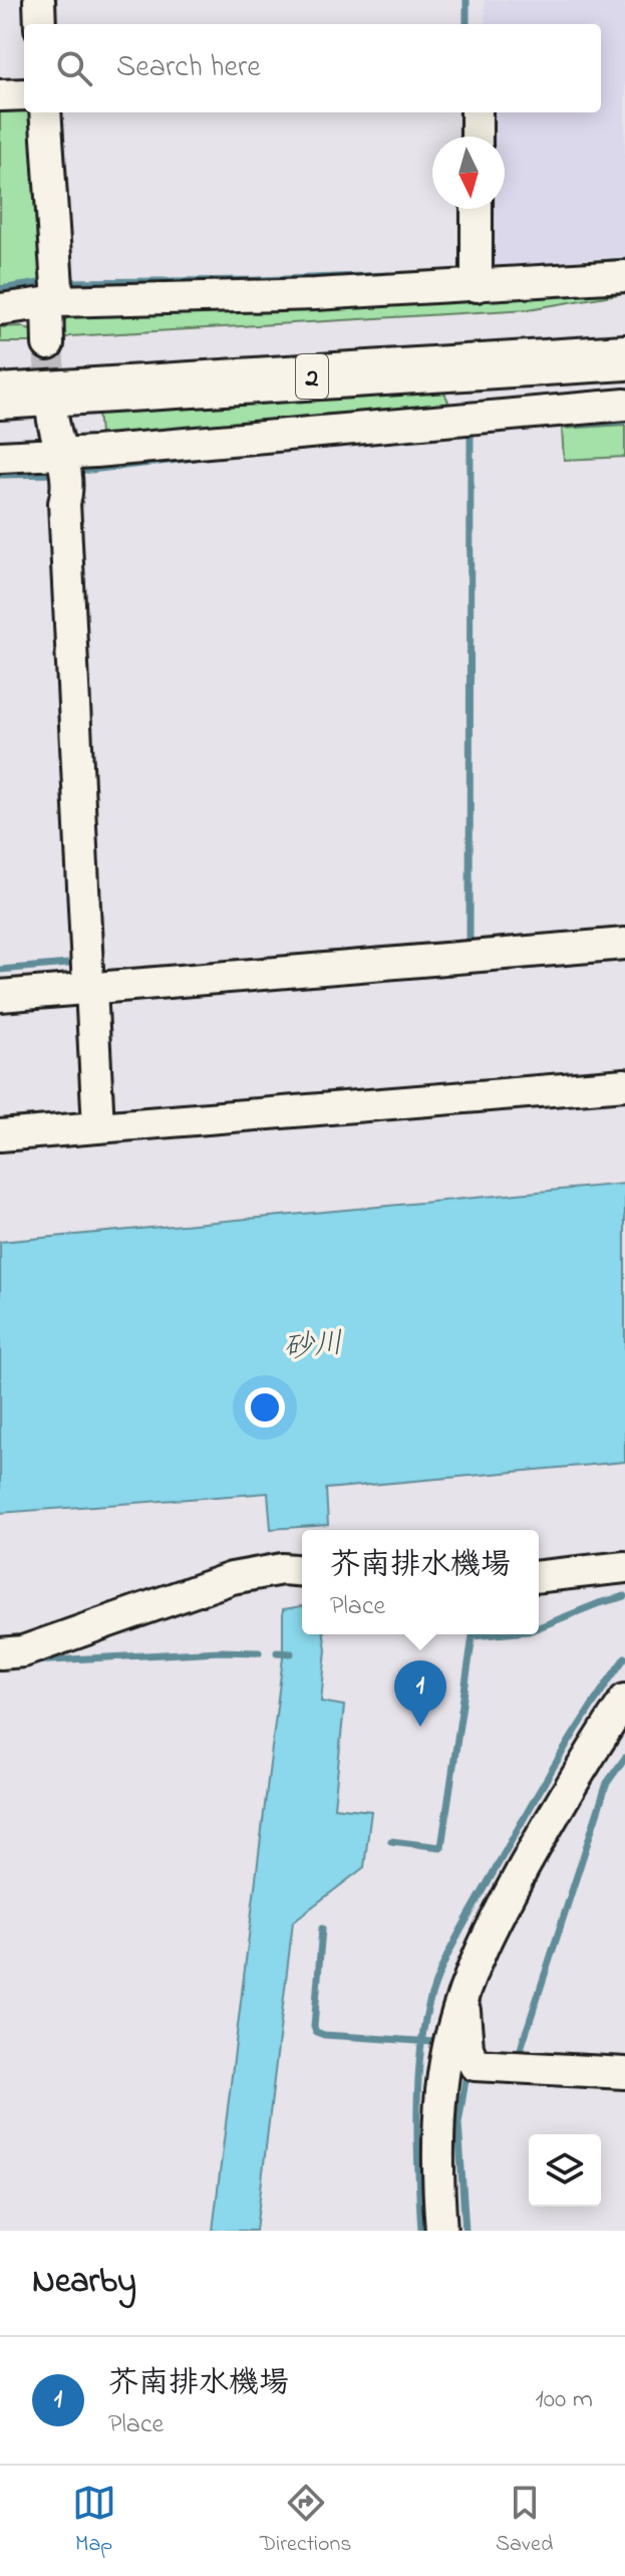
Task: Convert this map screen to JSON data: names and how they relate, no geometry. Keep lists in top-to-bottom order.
{
  "streets": {
    "highway": ["2"]
  },
  "water": ["砂川"],
  "north": "bottom",
  "page": {
    "search": "Search here",
    "popup": ["芥南排水機場", "Place"],
    "pins": "1",
    "heading": "Nearby",
    "list": [
      {
        "mark": "1",
        "name": "芥南排水機場",
        "note": "Place",
        "value": "100 m"
      }
    ],
    "nav": ["Map", "Directions", "Saved"]
  }
}
